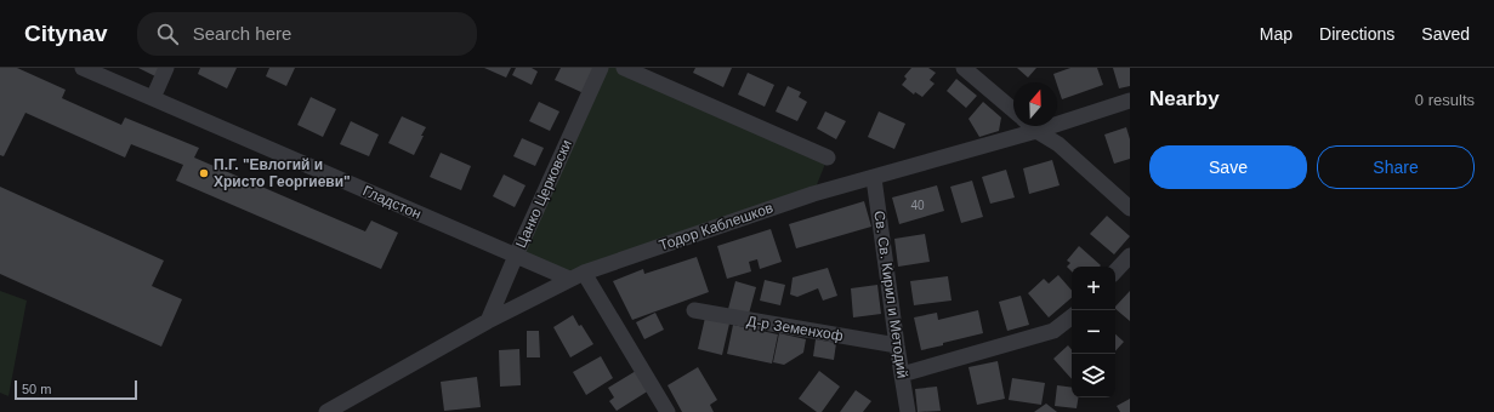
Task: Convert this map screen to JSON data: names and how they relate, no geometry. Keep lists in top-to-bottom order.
{
  "streets": {
    "street": [
      "Цанко Церковски",
      "Гладстон",
      "Тодор Каблешков",
      "Св. Св. Кирил и Методий",
      "Д-р Земенхоф"
    ]
  },
  "crossings": [
    ["Цанко Церковски", "Гладстон"],
    ["Цанко Церковски", "Тодор Каблешков"],
    ["Гладстон", "Тодор Каблешков"],
    ["Тодор Каблешков", "Св. Св. Кирил и Методий"],
    ["Св. Св. Кирил и Методий", "Д-р Земенхоф"]
  ],
  "places": ["П.Г. \"Евлогий и Христо Георгиеви\""],
  "house_numbers": ["40"],
  "scale_bar": "50 m",
  "north": "top",
  "page": {
    "header": "Citynav",
    "search": "Search here",
    "nav": ["Map", "Directions", "Saved"],
    "heading": ["Nearby", "0 results"],
    "buttons": ["Save", "Share"],
    "map_buttons": ["+", "−"],
    "scale": "50 m"
  }
}
